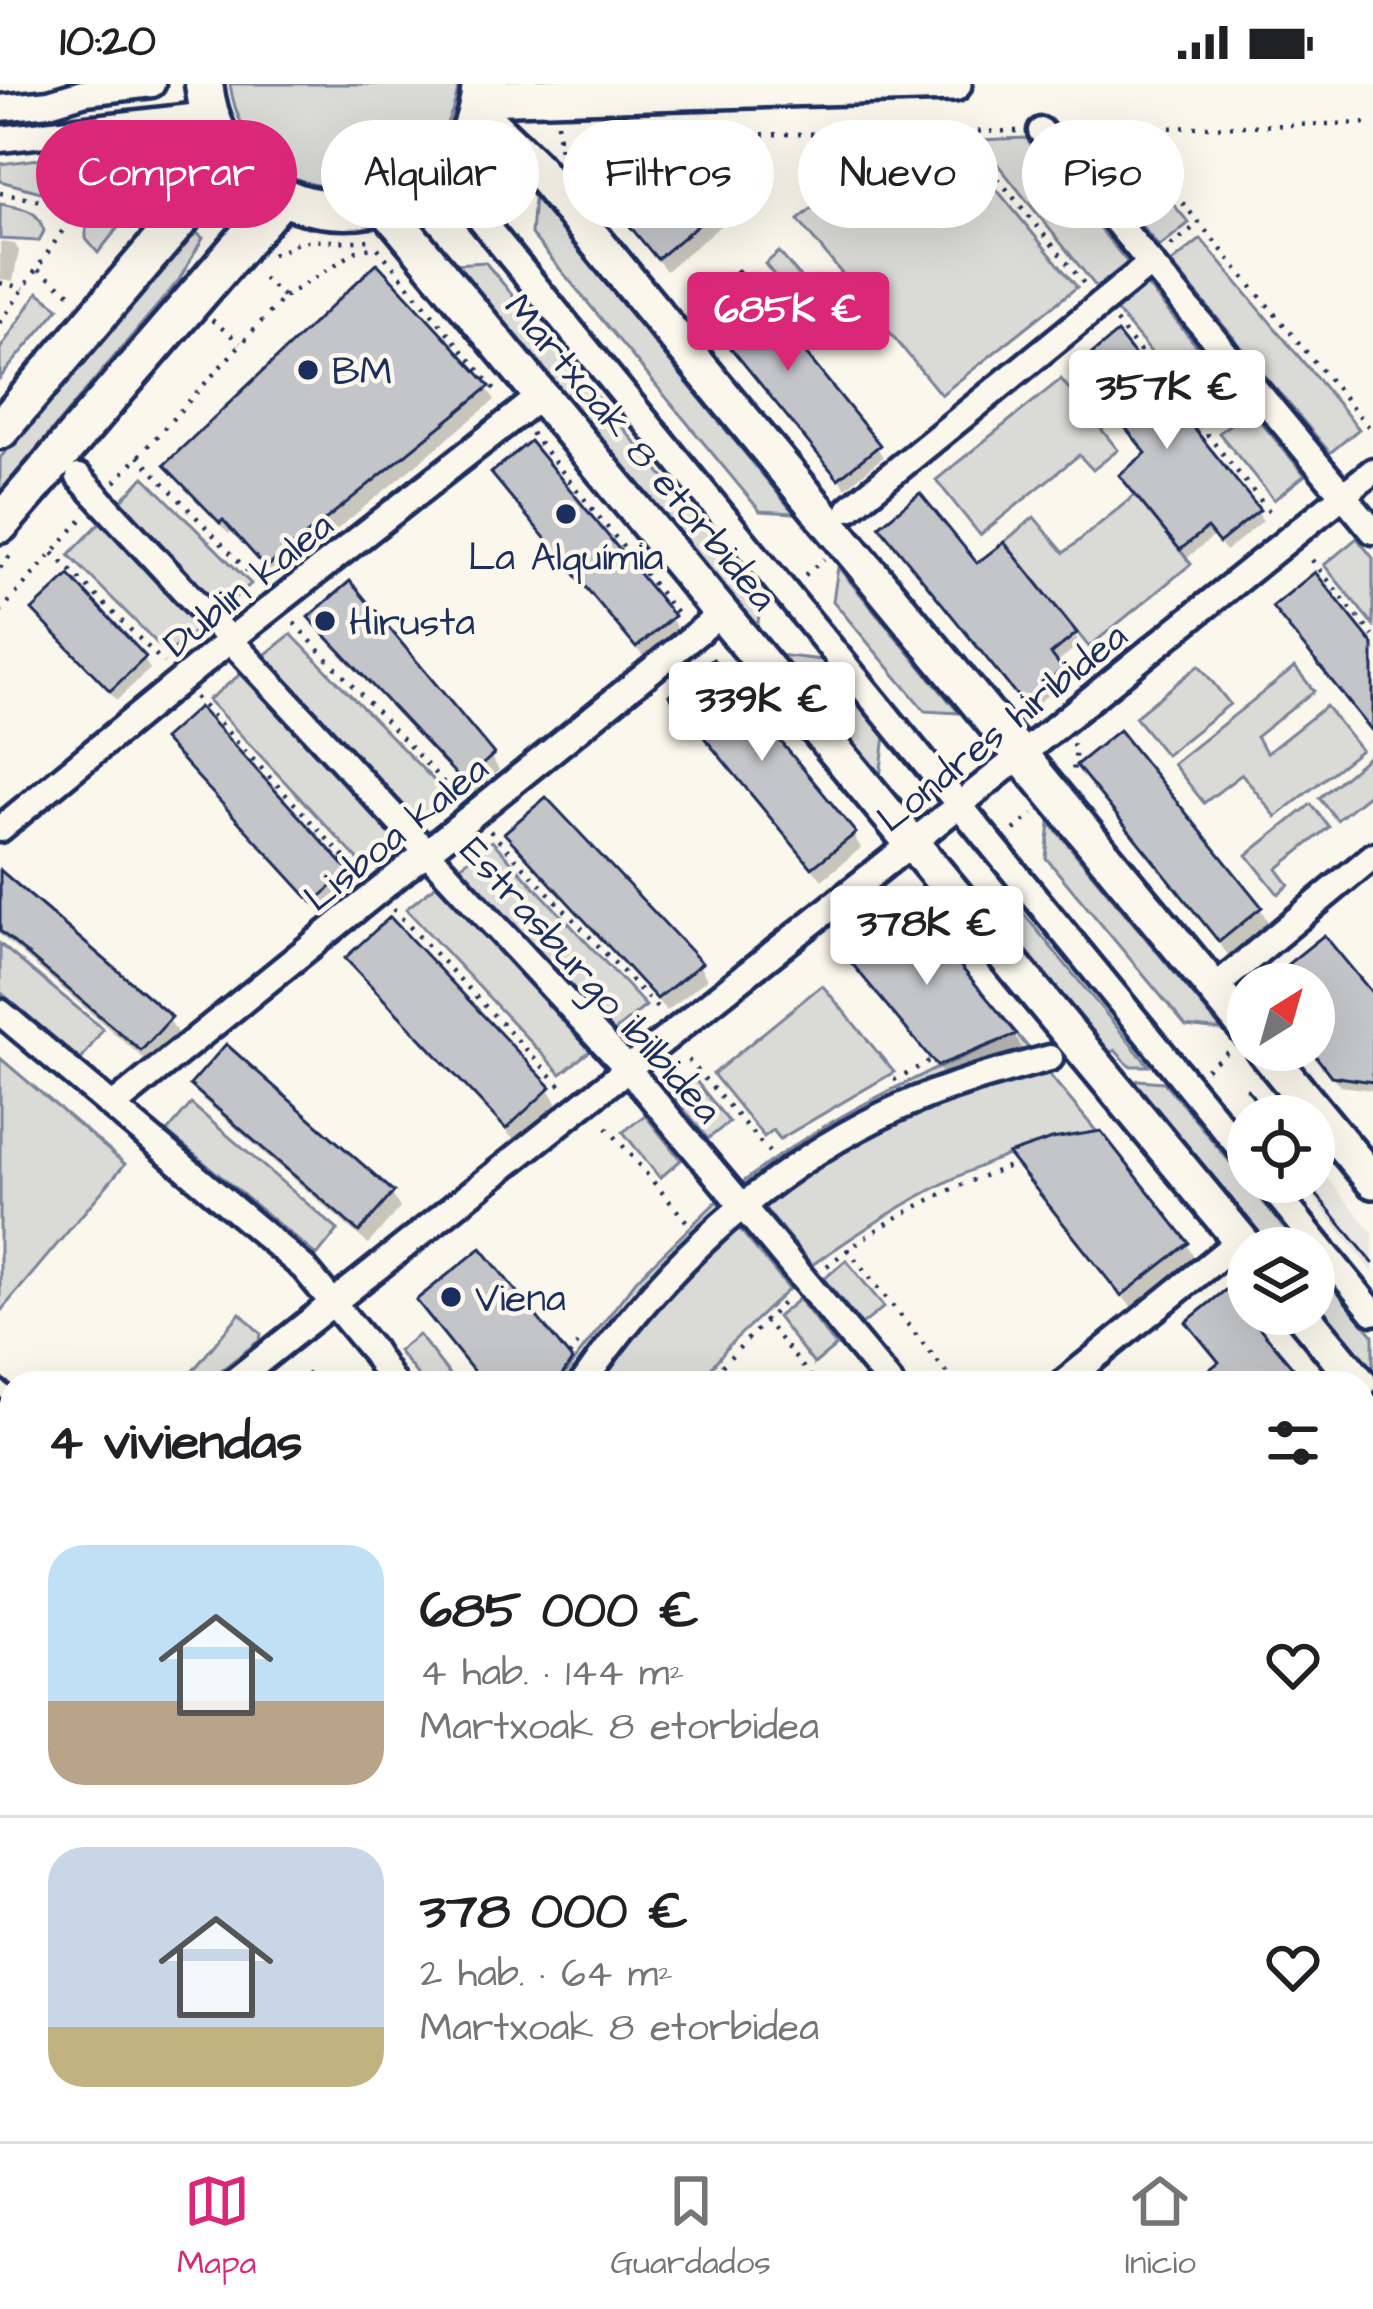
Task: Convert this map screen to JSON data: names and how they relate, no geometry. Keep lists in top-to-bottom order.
{
  "streets": {
    "street": [
      "Martxoak 8 etorbidea",
      "Dublin kalea",
      "Londres hiribidea",
      "Lisboa kalea",
      "Estrasburgo ibilbidea"
    ]
  },
  "crossings": [
    ["Martxoak 8 etorbidea", "Dublin kalea"],
    ["Martxoak 8 etorbidea", "Londres hiribidea"],
    ["Martxoak 8 etorbidea", "Lisboa kalea"],
    ["Dublin kalea", "Estrasburgo ibilbidea"],
    ["Londres hiribidea", "Estrasburgo ibilbidea"],
    ["Lisboa kalea", "Estrasburgo ibilbidea"]
  ],
  "places": [
    "BM",
    "La Alquímia",
    "Hirusta",
    "Viena"
  ],
  "north": "top right",
  "page": {
    "status": "10:20",
    "chip": [
      "Comprar",
      "Alquilar",
      "Filtros",
      "Nuevo",
      "Piso"
    ],
    "price": [
      "685K €",
      "357K €",
      "339K €",
      "378K €"
    ],
    "heading": "4 viviendas",
    "list": [
      {
        "name": "685 000 €",
        "note": "4 hab. · 144 m² · Martxoak 8 etorbidea"
      },
      {
        "name": "378 000 €",
        "note": "2 hab. · 64 m² · Martxoak 8 etorbidea"
      }
    ],
    "tabs": ["Mapa", "Guardados", "Inicio"]
  }
}
